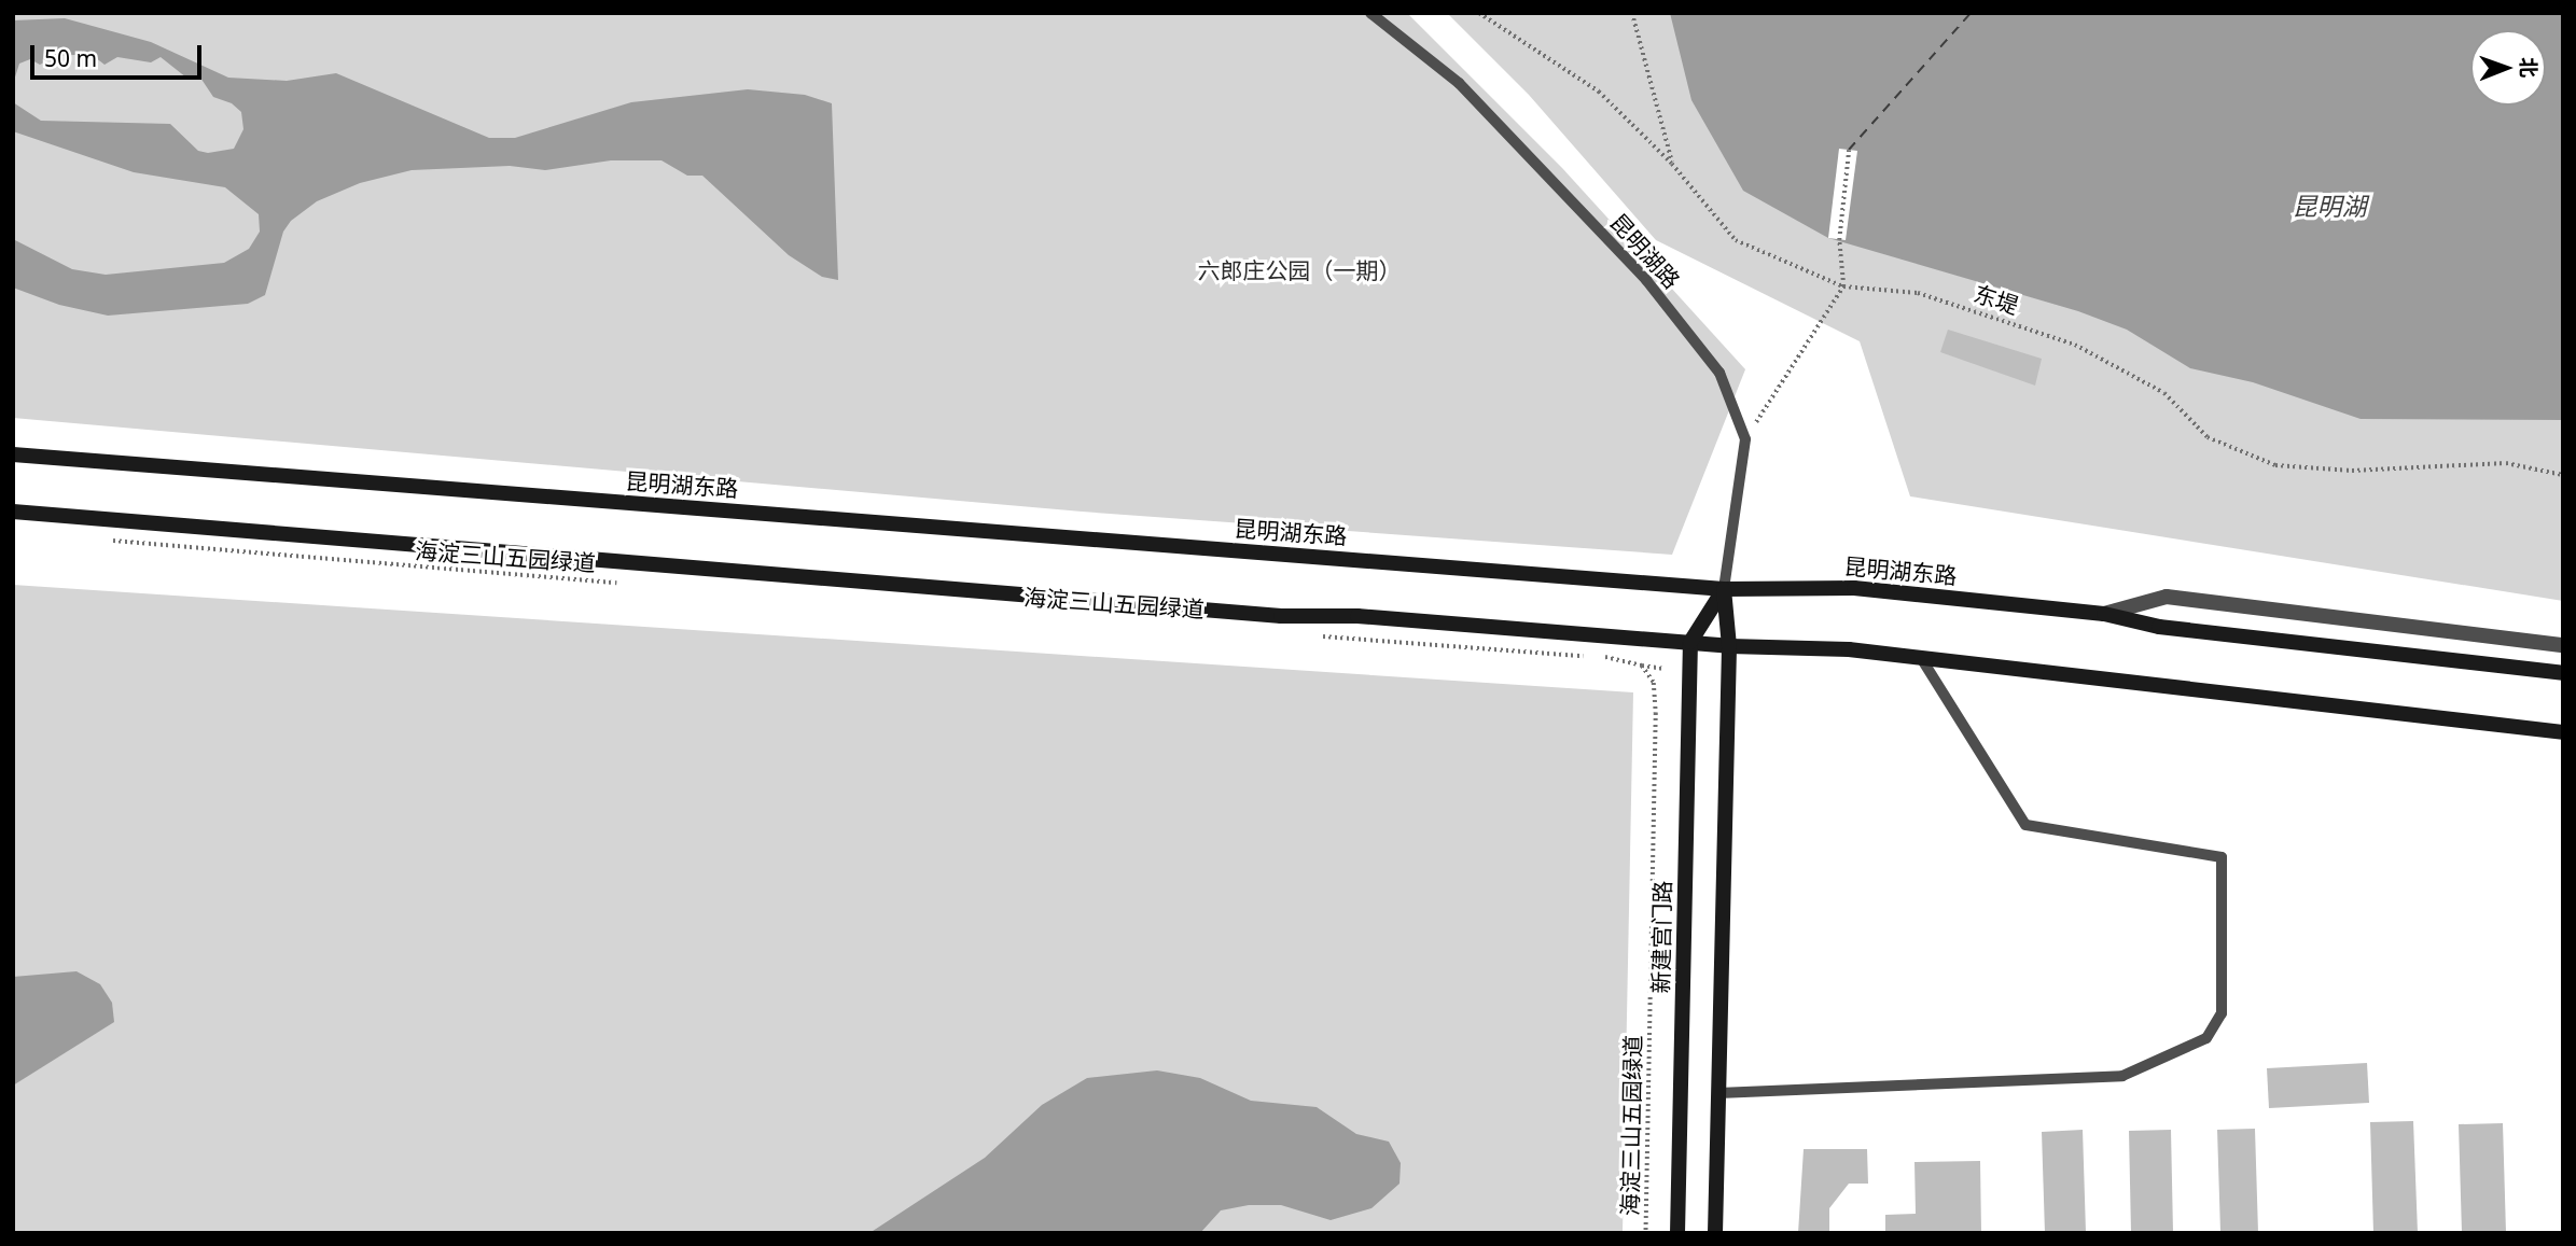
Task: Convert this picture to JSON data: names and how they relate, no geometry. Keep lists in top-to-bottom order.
{
  "streets": {
    "main road": ["昆明湖东路", "新建宫门路"],
    "lane": ["昆明湖路"],
    "path": ["东堤", "海淀三山五园绿道"]
  },
  "crossings": [
    ["昆明湖路", "昆明湖东路"]
  ],
  "water": ["昆明湖"],
  "parks": ["六郎庄公园（一期）"],
  "scale_bar": "50 m",
  "north": "right"
}
